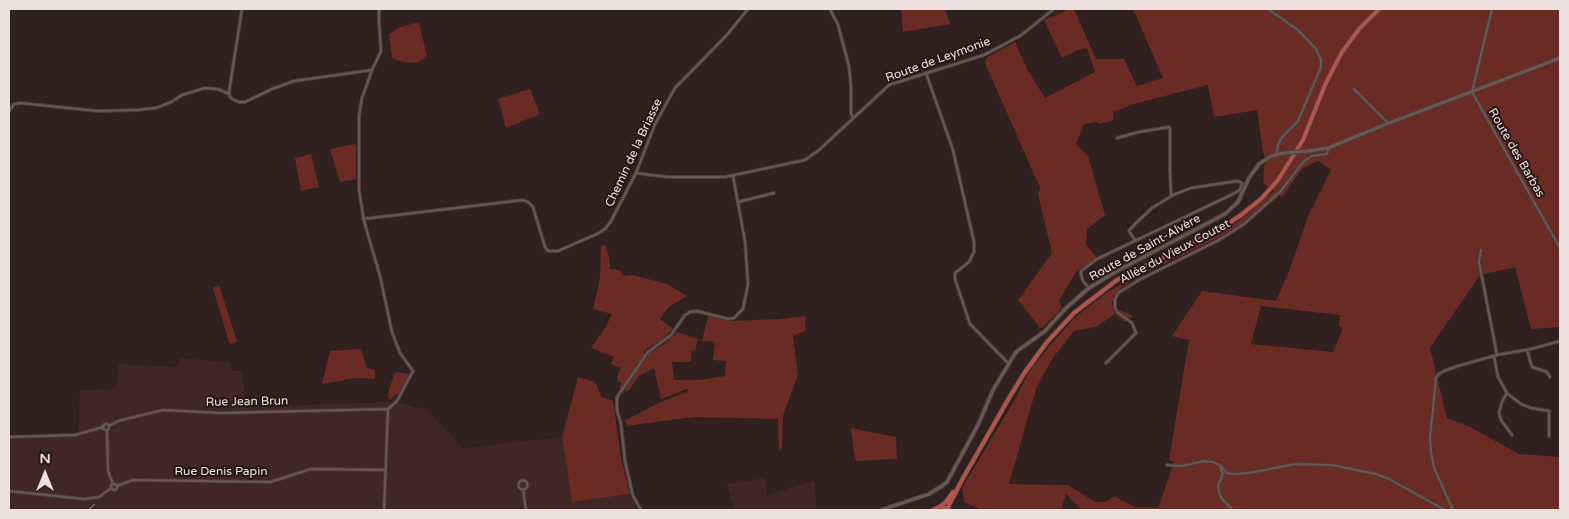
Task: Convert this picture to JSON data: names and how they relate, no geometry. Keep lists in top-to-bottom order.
{
  "streets": {
    "main road": ["Route de Saint-Alvère"],
    "street": [
      "Route de Leymonie",
      "Chemin de la Briasse",
      "Route des Barbas",
      "Allée du Vieux Coutet",
      "Rue Jean Brun",
      "Rue Denis Papin"
    ]
  },
  "crossings": [
    ["Route de Leymonie", "Chemin de la Briasse"],
    ["Route des Barbas", "Route de Saint-Alvère"],
    ["Route de Saint-Alvère", "Allée du Vieux Coutet"]
  ],
  "north": "top"
}
